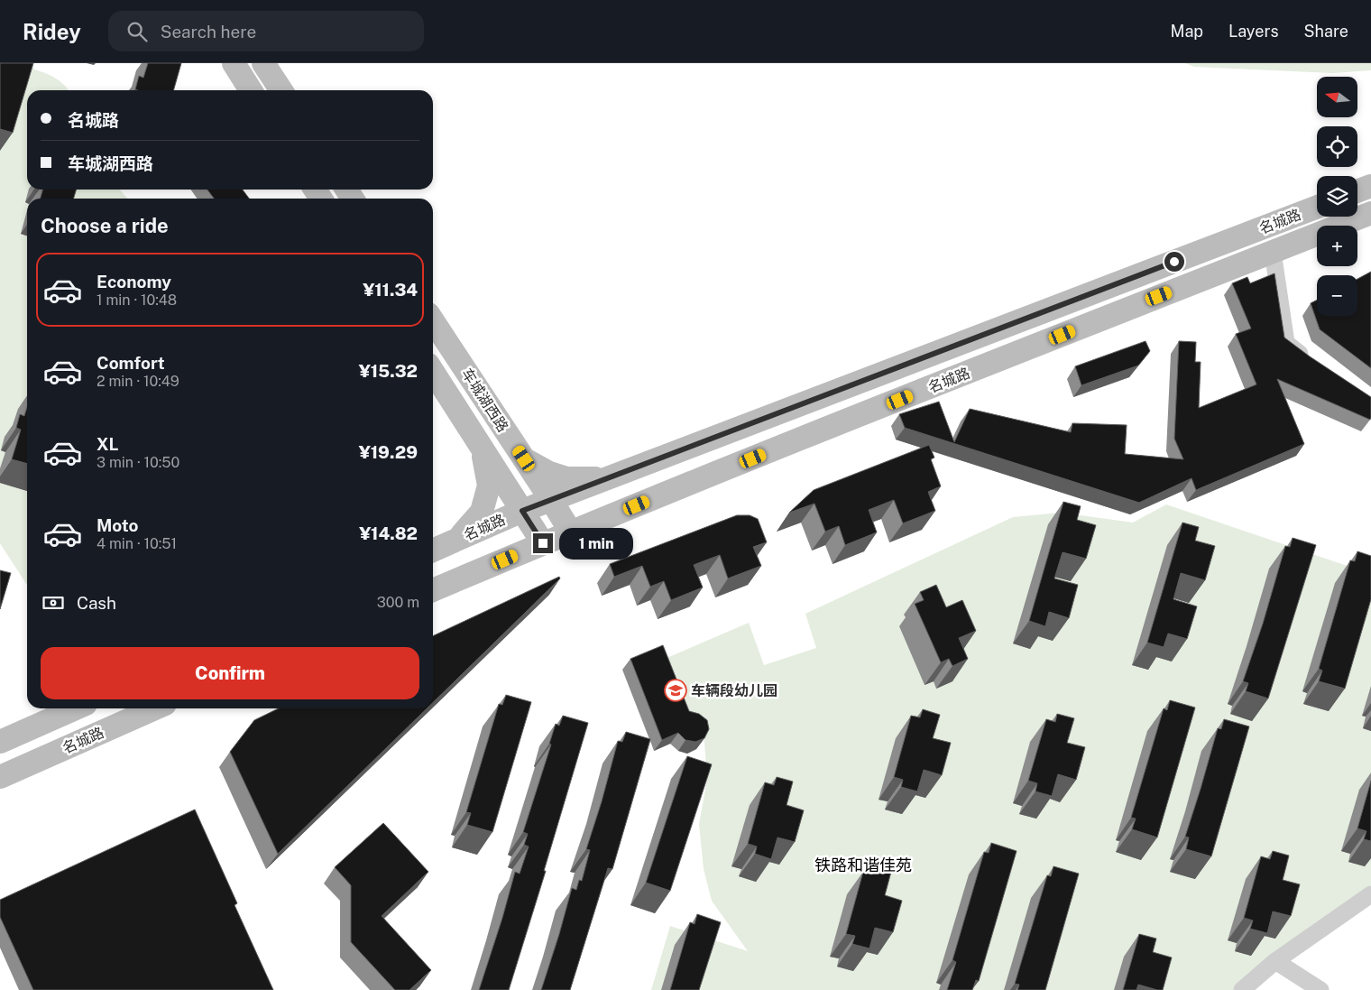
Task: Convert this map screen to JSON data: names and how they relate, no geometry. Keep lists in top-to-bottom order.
{
  "streets": {
    "main road": ["名城路", "车城湖西路"]
  },
  "crossings": [
    ["名城路", "车城湖西路"]
  ],
  "districts": ["铁路和谐佳苑"],
  "places": {
    "school or university": ["车辆段幼儿园"]
  },
  "north": "left",
  "page": {
    "header": "Ridey",
    "search": "Search here",
    "nav": ["Map", "Layers", "Share"],
    "map_buttons": ["+", "−"],
    "banner": ["名城路", "车城湖西路"],
    "heading": "Choose a ride",
    "list": [
      {
        "name": "Economy",
        "note": "1 min · 10:48",
        "value": "¥11.34"
      },
      {
        "name": "Comfort",
        "note": "2 min · 10:49",
        "value": "¥15.32"
      },
      {
        "name": "XL",
        "note": "3 min · 10:50",
        "value": "¥19.29"
      },
      {
        "name": "Moto",
        "note": "4 min · 10:51",
        "value": "¥14.82"
      }
    ],
    "bubble": "1 min",
    "pay": ["Cash", "300 m"],
    "buttons": "Confirm"
  }
}
